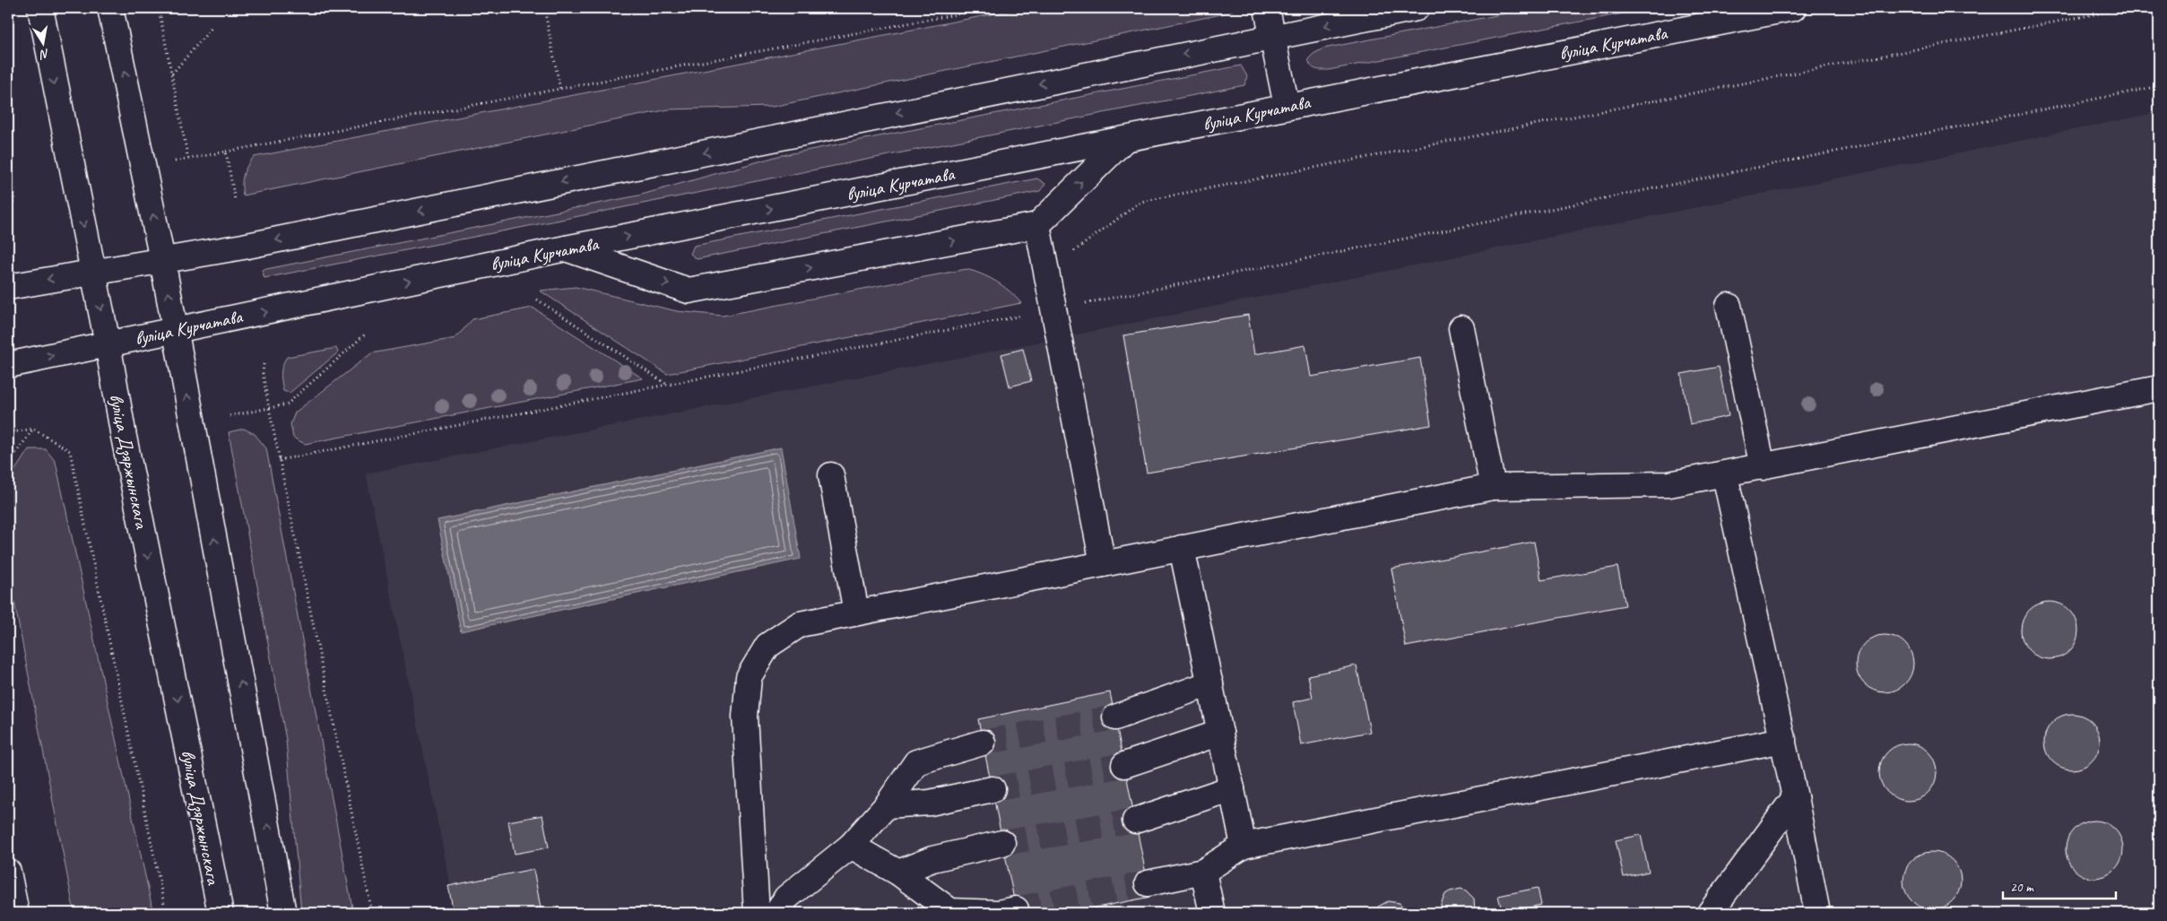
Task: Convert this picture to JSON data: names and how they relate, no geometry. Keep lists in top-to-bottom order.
{
  "streets": {
    "main road": ["вуліца Курчатава", "вуліца Дзяржынскага"]
  },
  "crossings": [
    ["вуліца Курчатава", "вуліца Дзяржынскага"]
  ],
  "scale_bar": "20 m",
  "north": "bottom"
}
